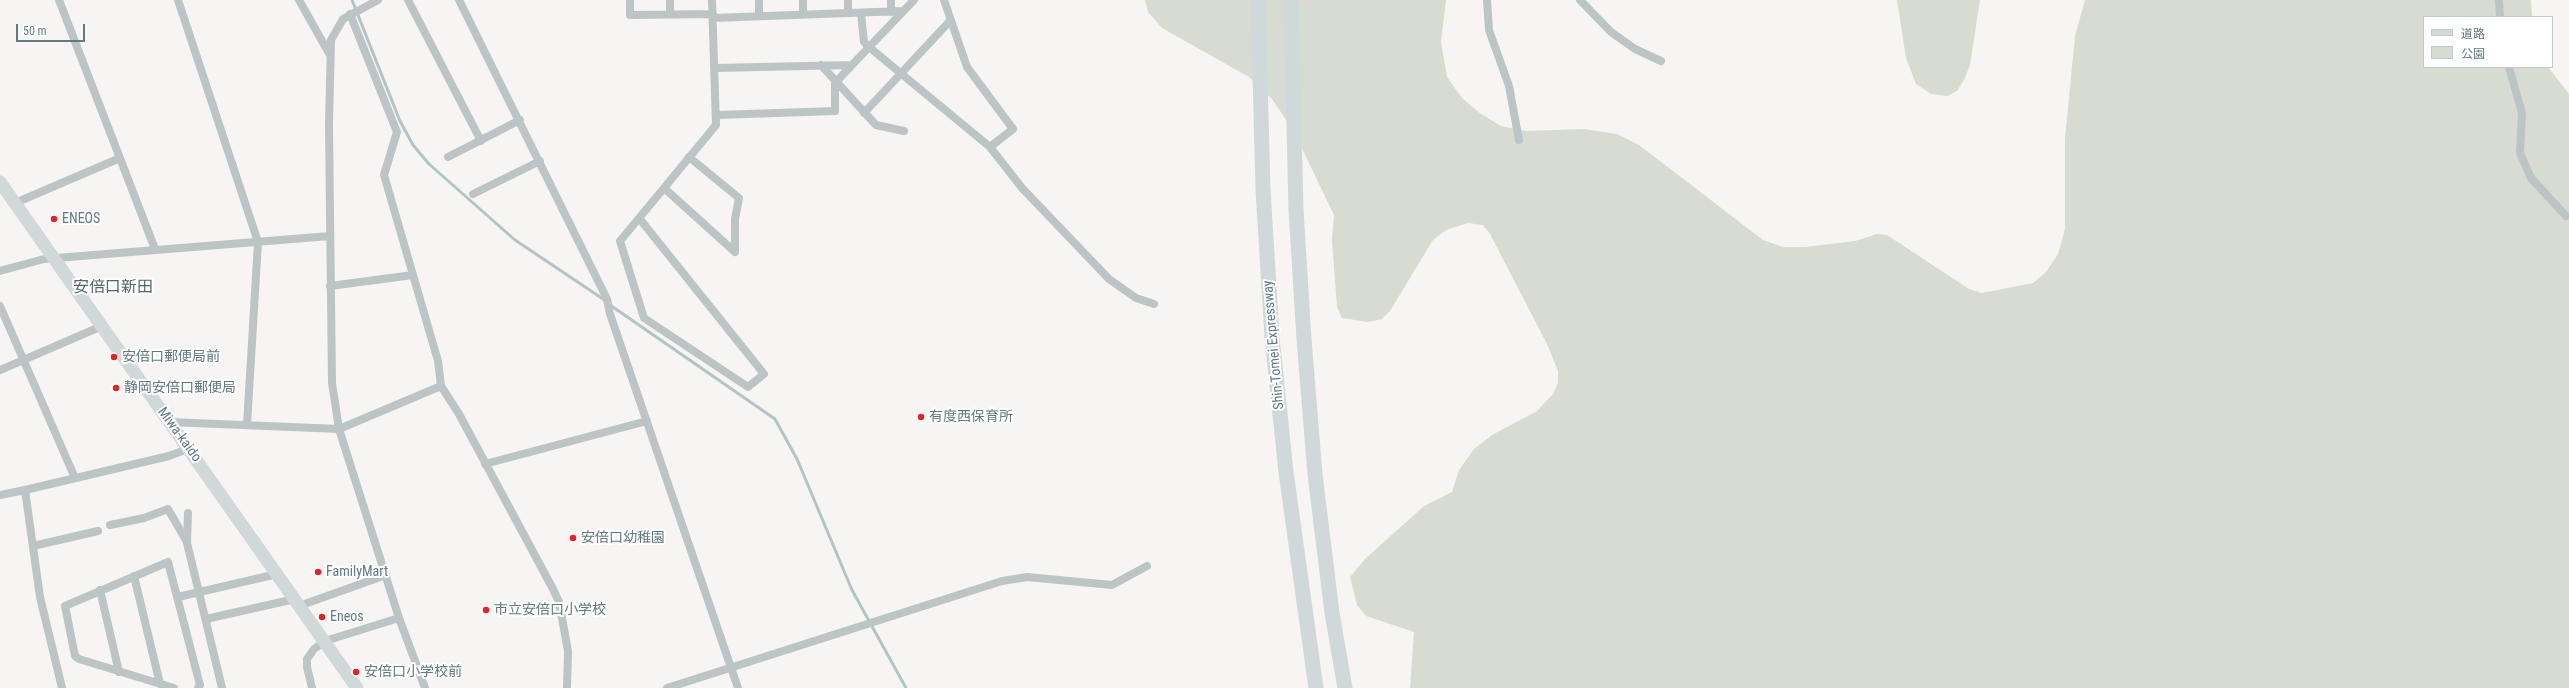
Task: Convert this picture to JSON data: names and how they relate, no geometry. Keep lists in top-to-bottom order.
{
  "streets": {
    "highway": ["Shin-Tomei Expressway"],
    "main road": ["Miwa-kaido"]
  },
  "districts": ["安倍口新田"],
  "places": [
    "ENEOS",
    "安倍口郵便局前",
    "静岡安倍口郵便局",
    "有度西保育所",
    "安倍口幼稚園",
    "FamilyMart",
    "市立安倍口小学校",
    "Eneos",
    "安倍口小学校前"
  ],
  "legend": ["道路", "公園"],
  "scale_bar": "50 m"
}
